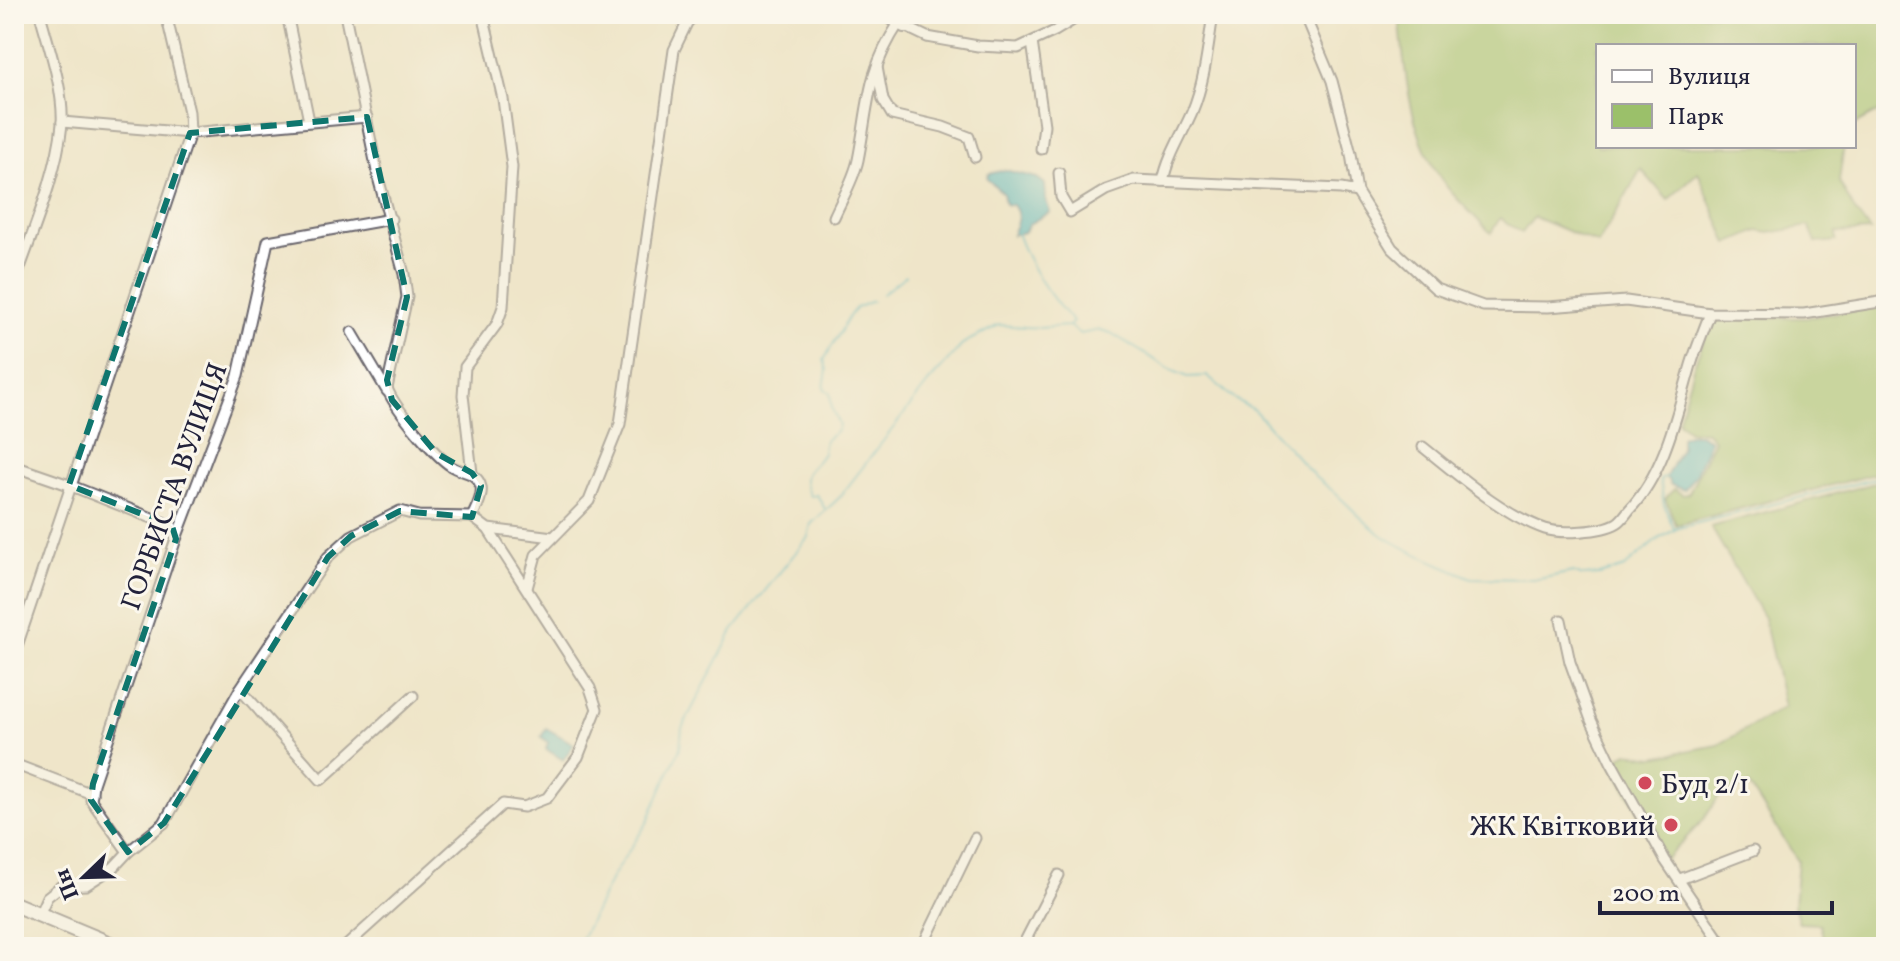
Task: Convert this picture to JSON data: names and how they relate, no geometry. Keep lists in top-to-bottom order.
{
  "streets": {
    "street": ["ГОРБИСТА ВУЛИЦЯ"]
  },
  "places": ["Буд 2/1", "ЖК Квітковий"],
  "legend": ["Вулиця", "Парк"],
  "scale_bar": "200 m",
  "north": "bottom left"
}
